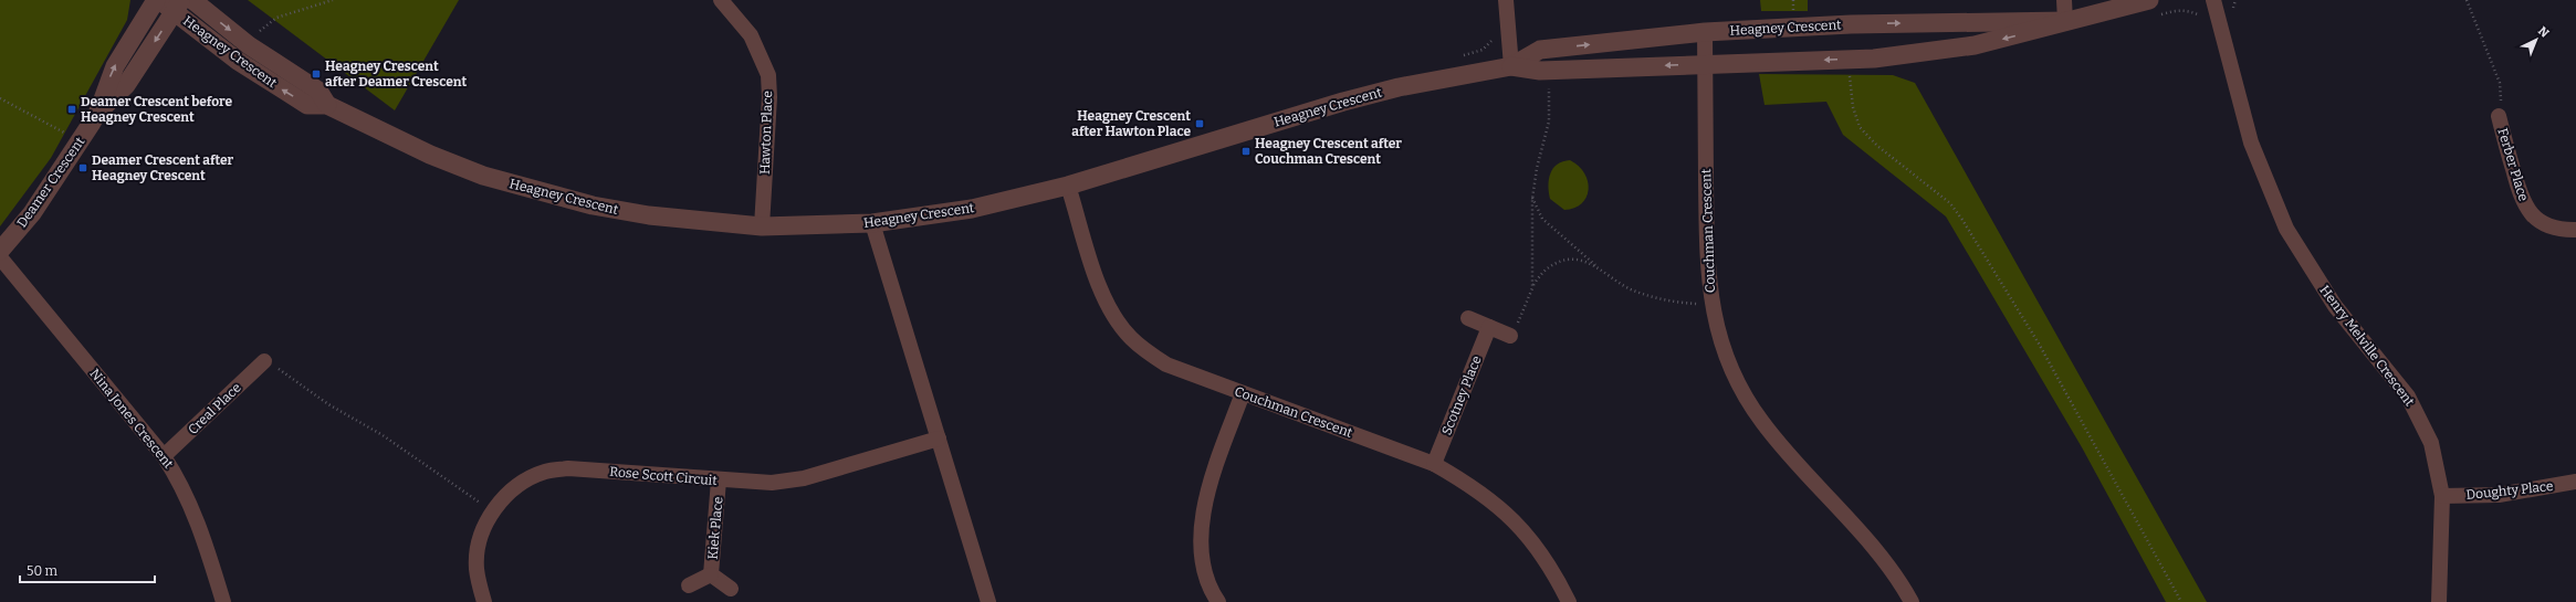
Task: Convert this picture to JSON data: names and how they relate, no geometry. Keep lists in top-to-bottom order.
{
  "streets": {
    "street": [
      "Heagney Crescent",
      "Hawton Place",
      "Ferber Place",
      "Deamer Crescent",
      "Couchman Crescent",
      "Henry Melville Crescent",
      "Scotney Place",
      "Creal Place",
      "Nina Jones Crescent",
      "Rose Scott Circuit",
      "Doughty Place",
      "Kiek Place"
    ]
  },
  "crossings": [
    ["Heagney Crescent", "Hawton Place"],
    ["Heagney Crescent", "Deamer Crescent"],
    ["Heagney Crescent", "Couchman Crescent"],
    ["Couchman Crescent", "Scotney Place"],
    ["Henry Melville Crescent", "Doughty Place"],
    ["Creal Place", "Nina Jones Crescent"],
    ["Rose Scott Circuit", "Kiek Place"]
  ],
  "places": {
    "transit": [
      "Heagney Crescent after Deamer Crescent",
      "Deamer Crescent before Heagney Crescent",
      "Heagney Crescent after Hawton Place",
      "Heagney Crescent after Couchman Crescent",
      "Deamer Crescent after Heagney Crescent"
    ]
  },
  "scale_bar": "50 m",
  "north": "top right"
}
